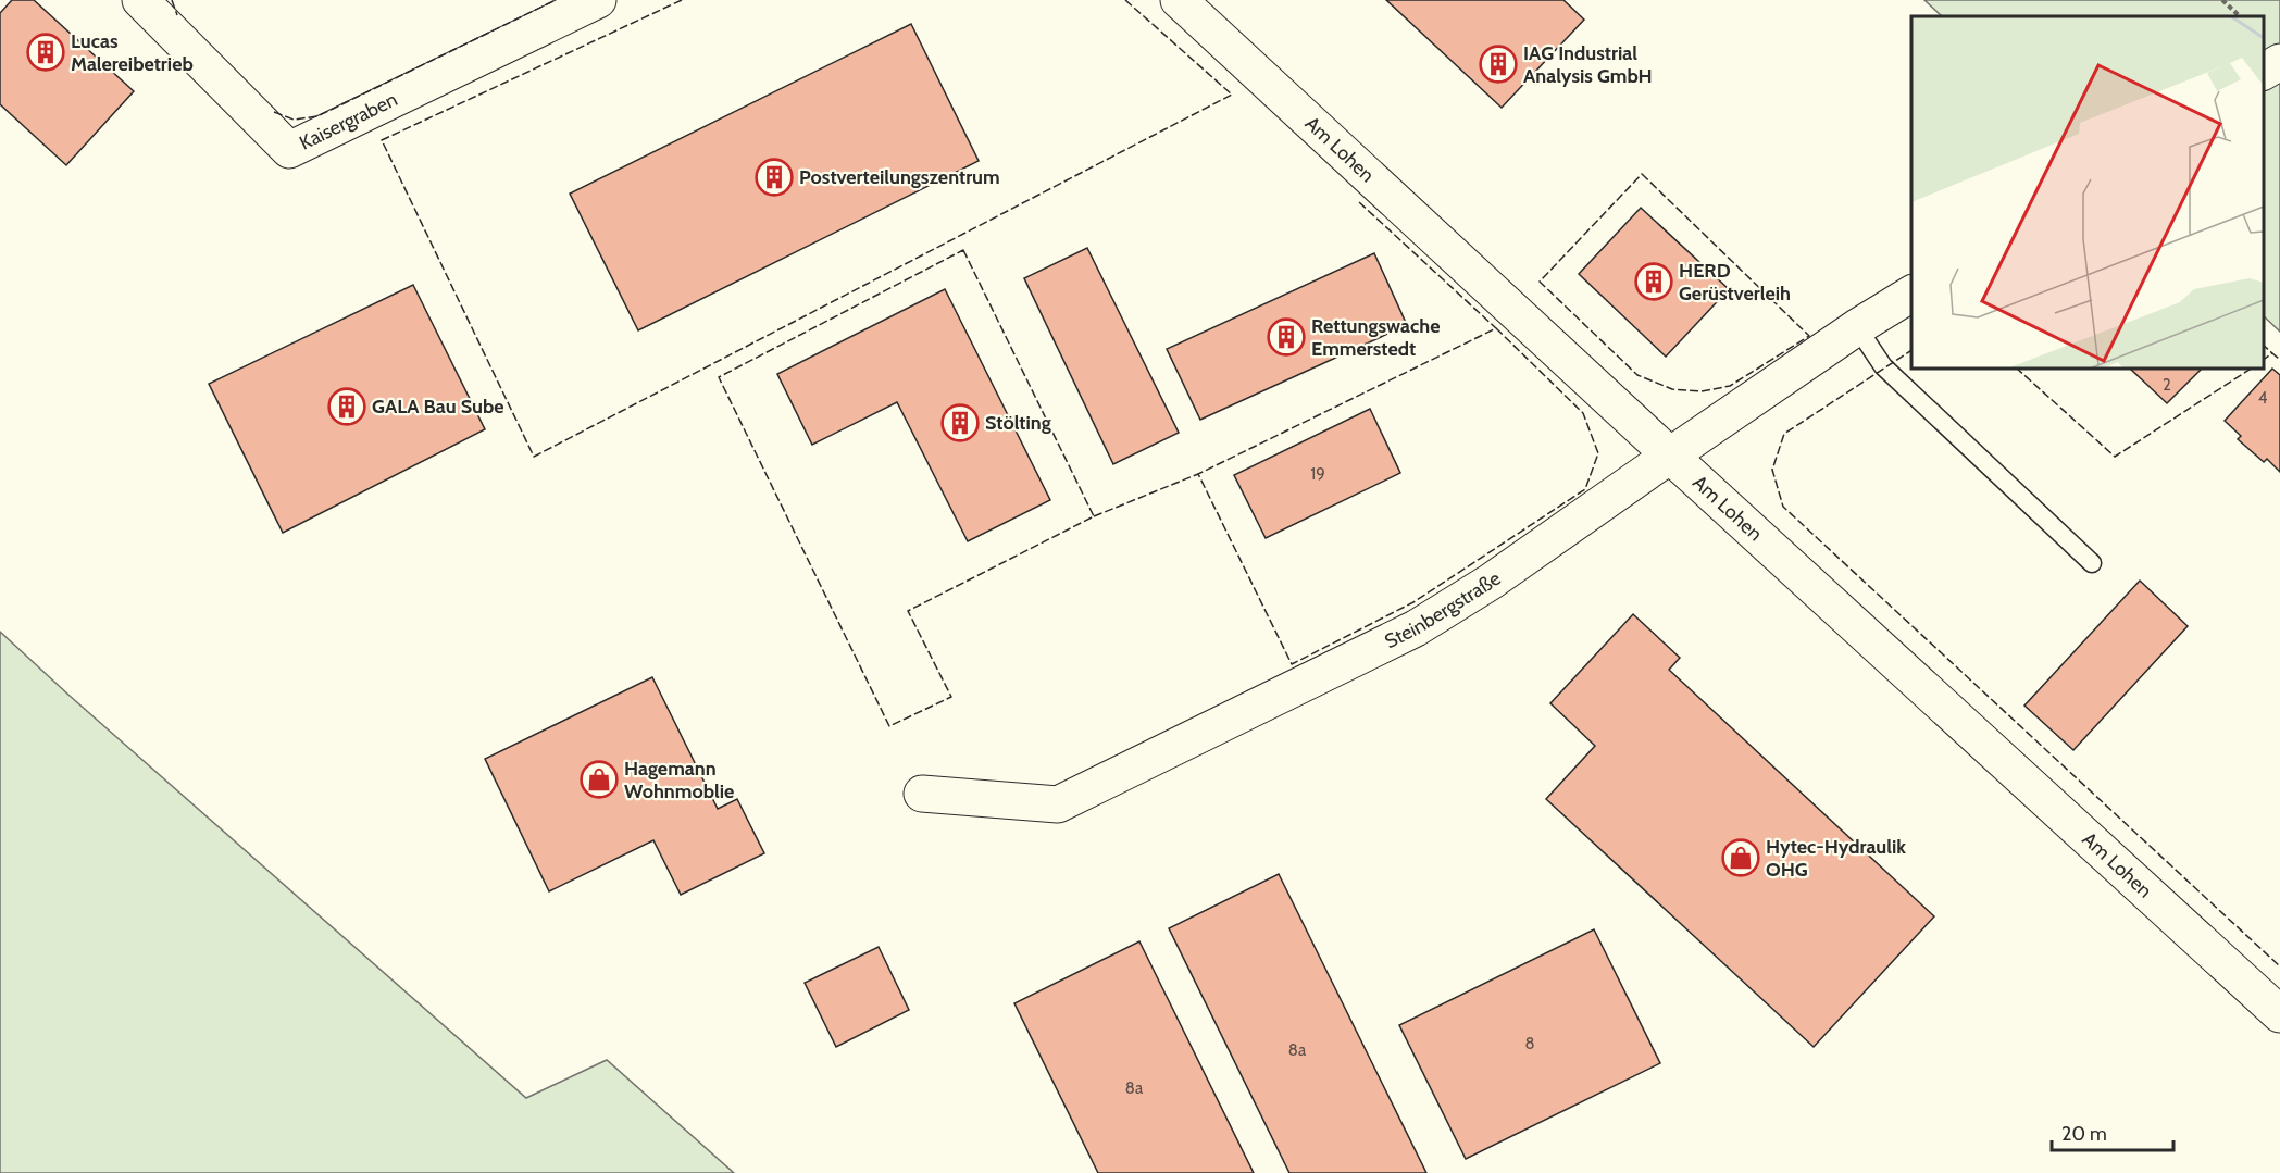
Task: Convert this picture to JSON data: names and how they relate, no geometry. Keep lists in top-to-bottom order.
{
  "streets": {
    "street": ["Kaisergraben", "Am Lohen", "Steinbergstraße"]
  },
  "crossings": [
    ["Am Lohen", "Steinbergstraße"]
  ],
  "places": {
    "building": [
      "Lucas Malereibetrieb",
      "IAG Industrial Analysis GmbH",
      "Postverteilungszentrum",
      "HERD Gerüstverleih",
      "Rettungswache Emmerstedt",
      "GALA Bau Sube",
      "Stölting"
    ],
    "shop": ["Hagemann Wohnmoblie", "Hytec-Hydraulik OHG"]
  },
  "house_numbers": [
    "2",
    "4",
    "19",
    "8",
    "8a",
    "8a"
  ],
  "scale_bar": "20 m"
}
